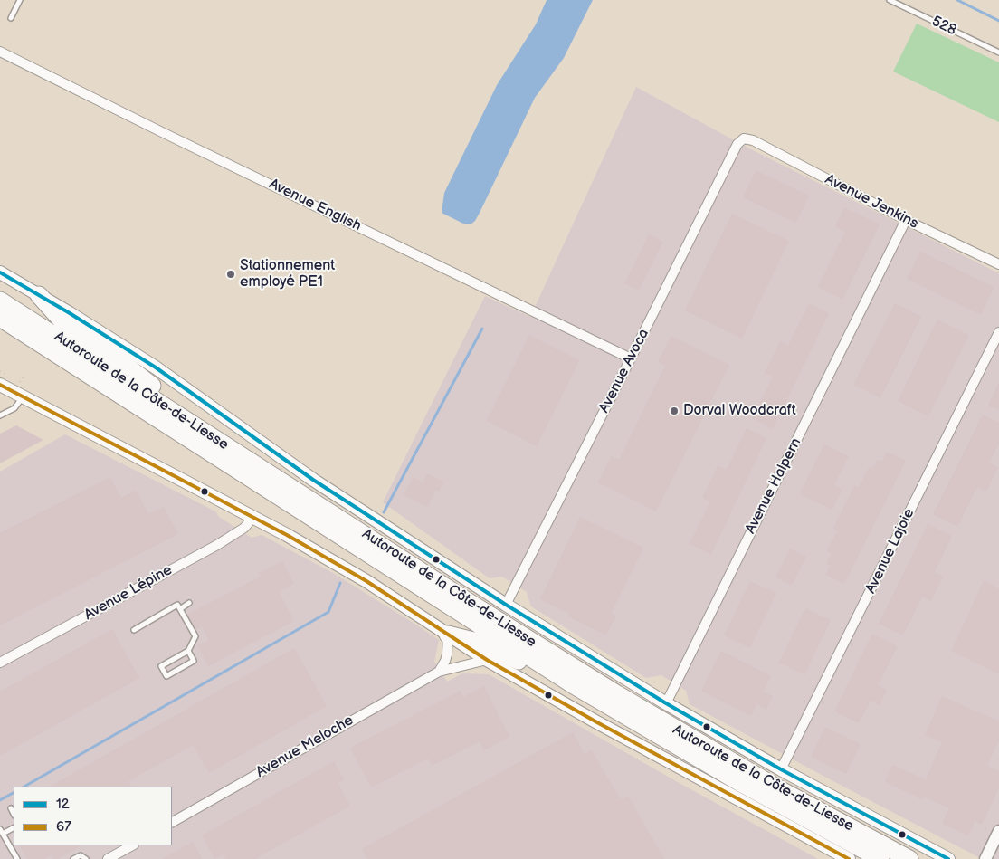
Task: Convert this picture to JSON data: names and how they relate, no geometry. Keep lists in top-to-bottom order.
{
  "streets": {
    "highway": ["Autoroute de la Côte-de-Liesse"],
    "street": [
      "Avenue Jenkins",
      "Avenue English",
      "Avenue Avoca",
      "Avenue Halpern",
      "Avenue Lajoie",
      "Avenue Lépine",
      "Avenue Meloche"
    ],
    "lane": ["528"]
  },
  "crossings": [
    ["Avenue Jenkins", "Avenue Avoca"],
    ["Avenue Jenkins", "Avenue Halpern"],
    ["Avenue English", "Avenue Avoca"]
  ],
  "places": ["Stationnement employé PE1", "Dorval Woodcraft"],
  "lines": ["transit line 12", "transit line 67"],
  "legend": ["12", "67"]
}
